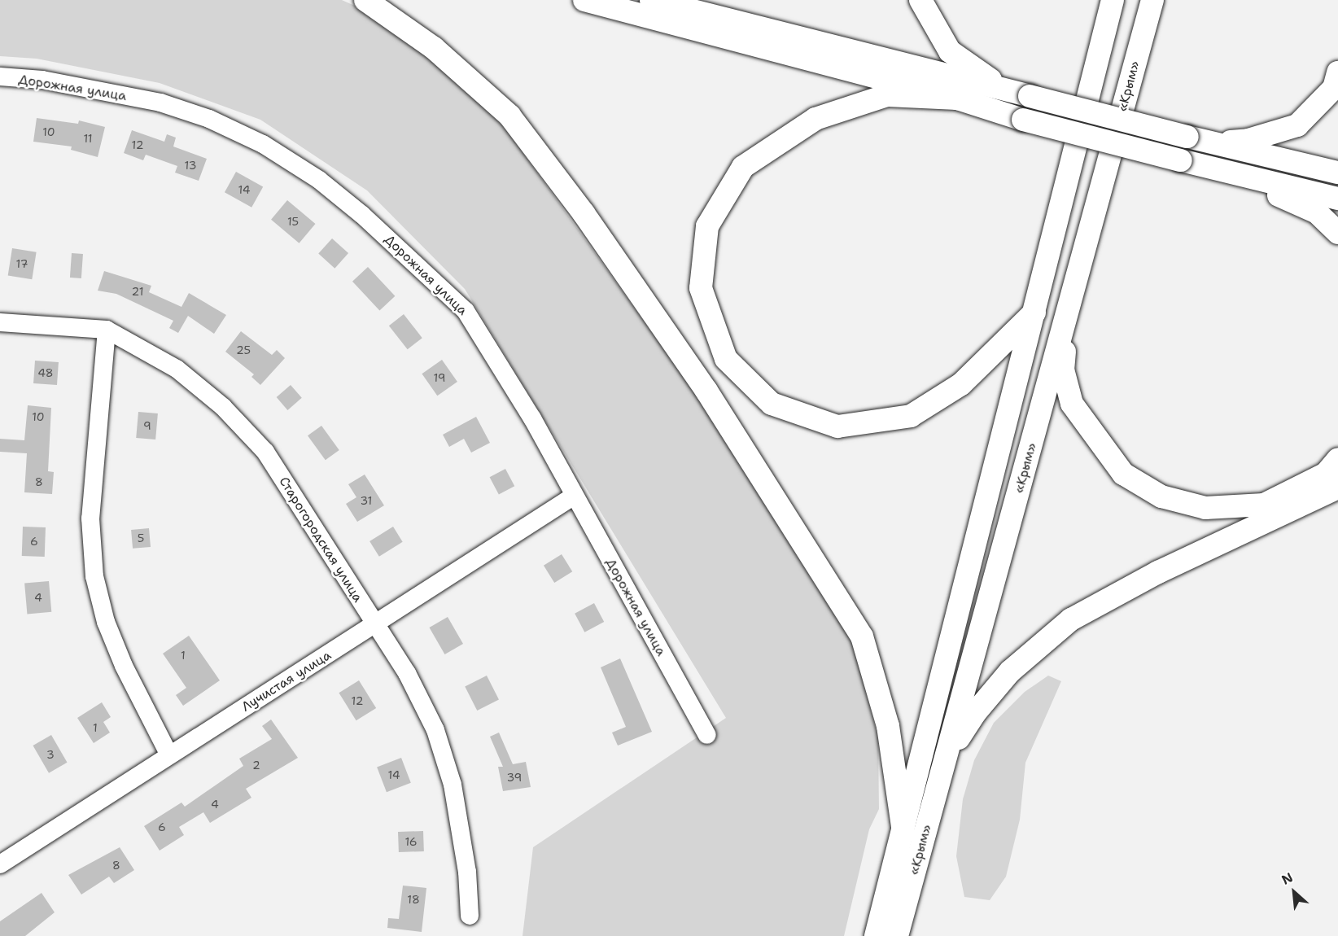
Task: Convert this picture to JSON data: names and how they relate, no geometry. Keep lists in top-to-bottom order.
{
  "streets": {
    "main road": ["«Крым»"],
    "street": ["Дорожная улица", "Старогородская улица", "Лучистая улица"]
  },
  "crossings": [
    ["Дорожная улица", "Лучистая улица"],
    ["Старогородская улица", "Лучистая улица"]
  ],
  "house_numbers": [
    "10",
    "11",
    "12",
    "13",
    "14",
    "15",
    "17",
    "21",
    "25",
    "48",
    "19",
    "10",
    "9",
    "8",
    "31",
    "5",
    "6",
    "4",
    "1",
    "12",
    "1",
    "3",
    "2",
    "14",
    "39",
    "4",
    "6",
    "16",
    "8",
    "18"
  ],
  "north": "top left"
}
